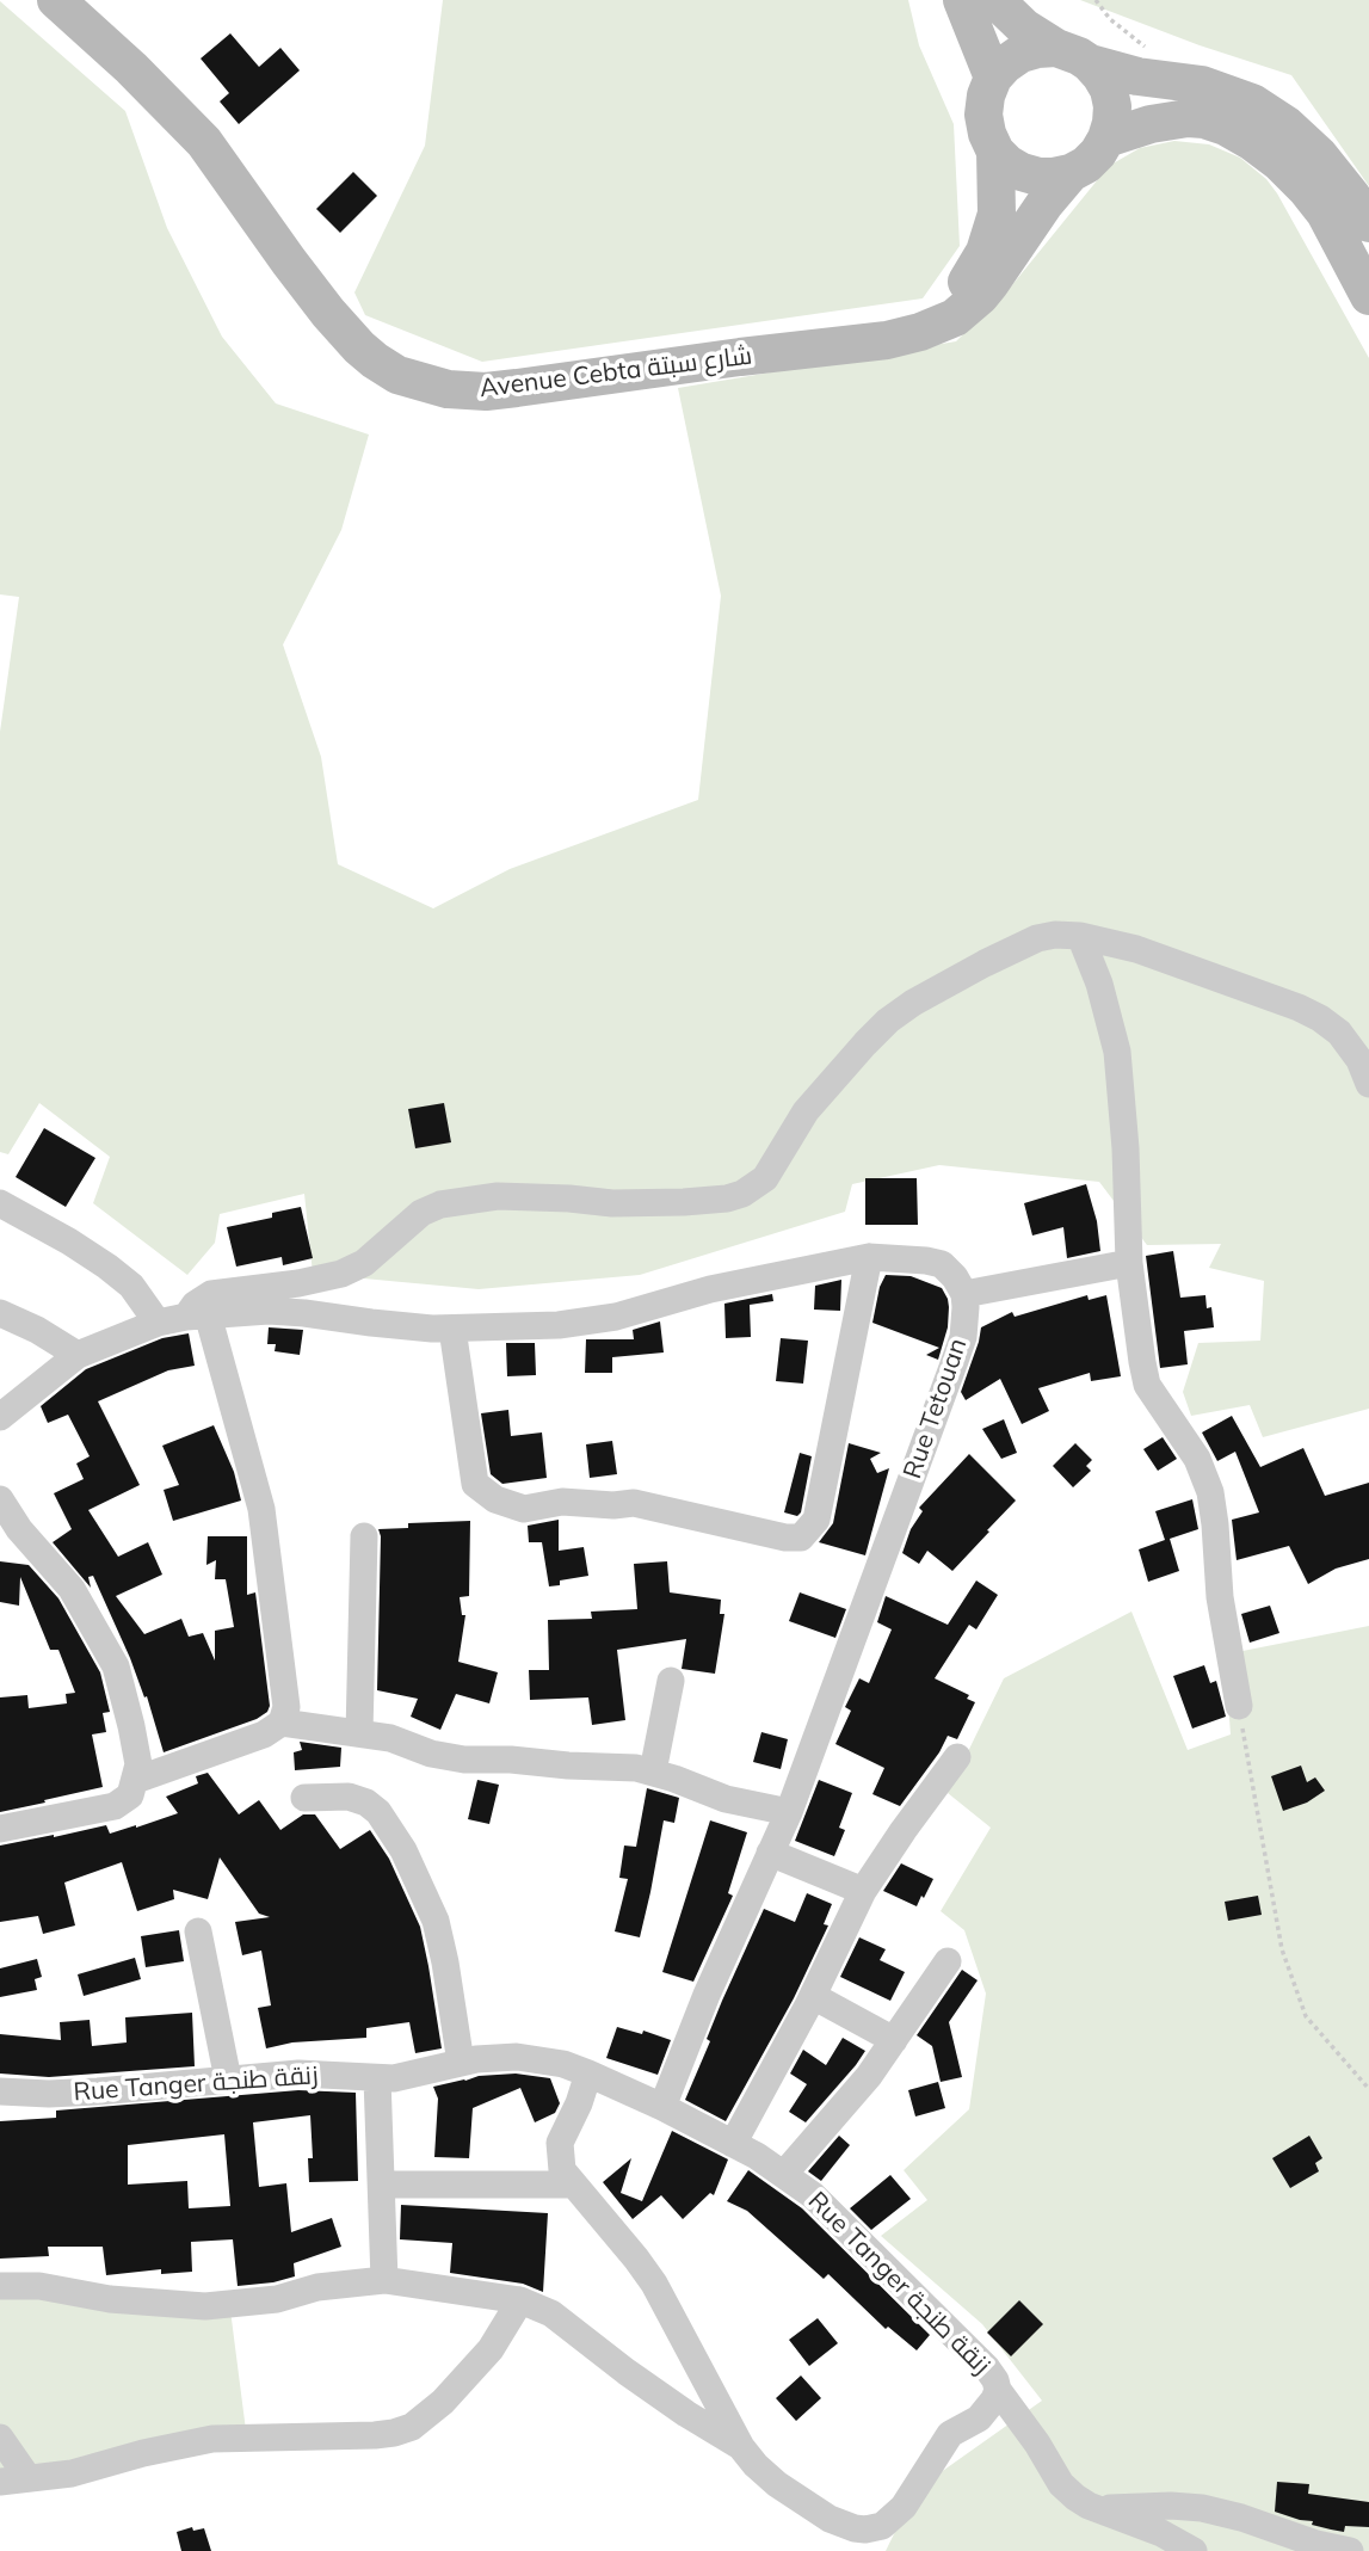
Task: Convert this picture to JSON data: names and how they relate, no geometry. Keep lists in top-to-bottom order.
{
  "streets": {
    "street": ["Avenue Cebta شارع سبتة", "Rue Tetouan", "Rue Tanger زنقة طنجة"]
  },
  "crossings": [
    ["Rue Tetouan", "Rue Tanger زنقة طنجة"]
  ]
}
